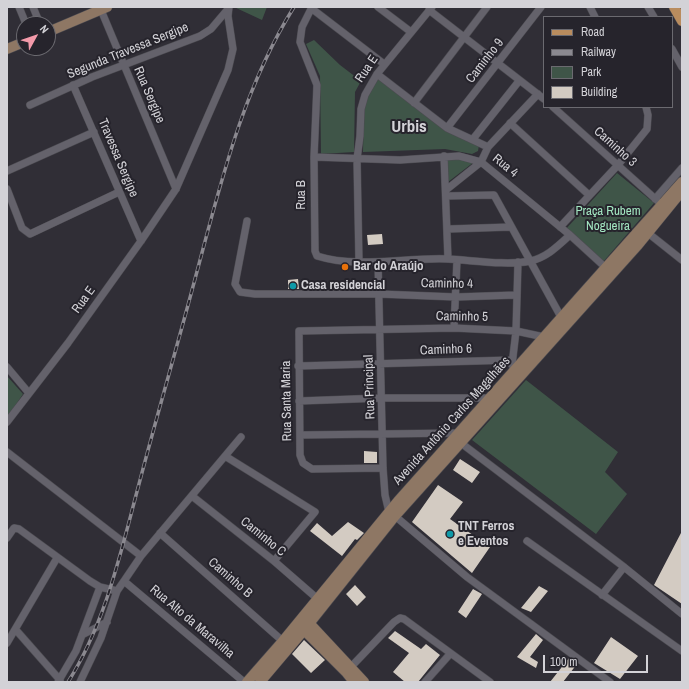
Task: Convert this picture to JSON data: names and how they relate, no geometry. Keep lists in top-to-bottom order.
{
  "streets": {
    "main road": ["Avenida Antônio Carlos Magalhães"],
    "street": [
      "Segunda Travessa Sergipe",
      "Caminho 9",
      "Rua E",
      "Rua Sergipe",
      "Caminho 3",
      "Travessa Sergipe",
      "Rua 4",
      "Rua B",
      "Caminho 4",
      "Caminho 5",
      "Caminho 6",
      "Rua Principal",
      "Rua Santa Maria",
      "Caminho C",
      "Caminho B",
      "Rua Alto da Maravilha"
    ]
  },
  "crossings": [
    ["Segunda Travessa Sergipe", "Rua E"],
    ["Segunda Travessa Sergipe", "Rua Sergipe"],
    ["Segunda Travessa Sergipe", "Travessa Sergipe"],
    ["Rua E", "Rua Sergipe"],
    ["Rua E", "Travessa Sergipe"],
    ["Rua E", "Rua 4"],
    ["Rua E", "Rua B"],
    ["Caminho 3", "Avenida Antônio Carlos Magalhães"],
    ["Rua 4", "Rua B"],
    ["Rua 4", "Avenida Antônio Carlos Magalhães"],
    ["Rua B", "Rua Principal"],
    ["Caminho 4", "Rua Principal"],
    ["Caminho 5", "Rua Principal"],
    ["Caminho 5", "Rua Santa Maria"],
    ["Caminho 5", "Avenida Antônio Carlos Magalhães"],
    ["Caminho 6", "Rua Principal"],
    ["Rua Principal", "Rua Santa Maria"],
    ["Rua Principal", "Avenida Antônio Carlos Magalhães"],
    ["Avenida Antônio Carlos Magalhães", "Caminho C"],
    ["Avenida Antônio Carlos Magalhães", "Caminho B"],
    ["Avenida Antônio Carlos Magalhães", "Rua Alto da Maravilha"]
  ],
  "districts": ["Urbis"],
  "parks": ["Praça Rubem Nogueira"],
  "places": ["Bar do Araújo", "Casa residencial", "TNT Ferros e Eventos"],
  "legend": [
    "Road",
    "Railway",
    "Park",
    "Building"
  ],
  "scale_bar": "100 m",
  "north": "top right"
}
